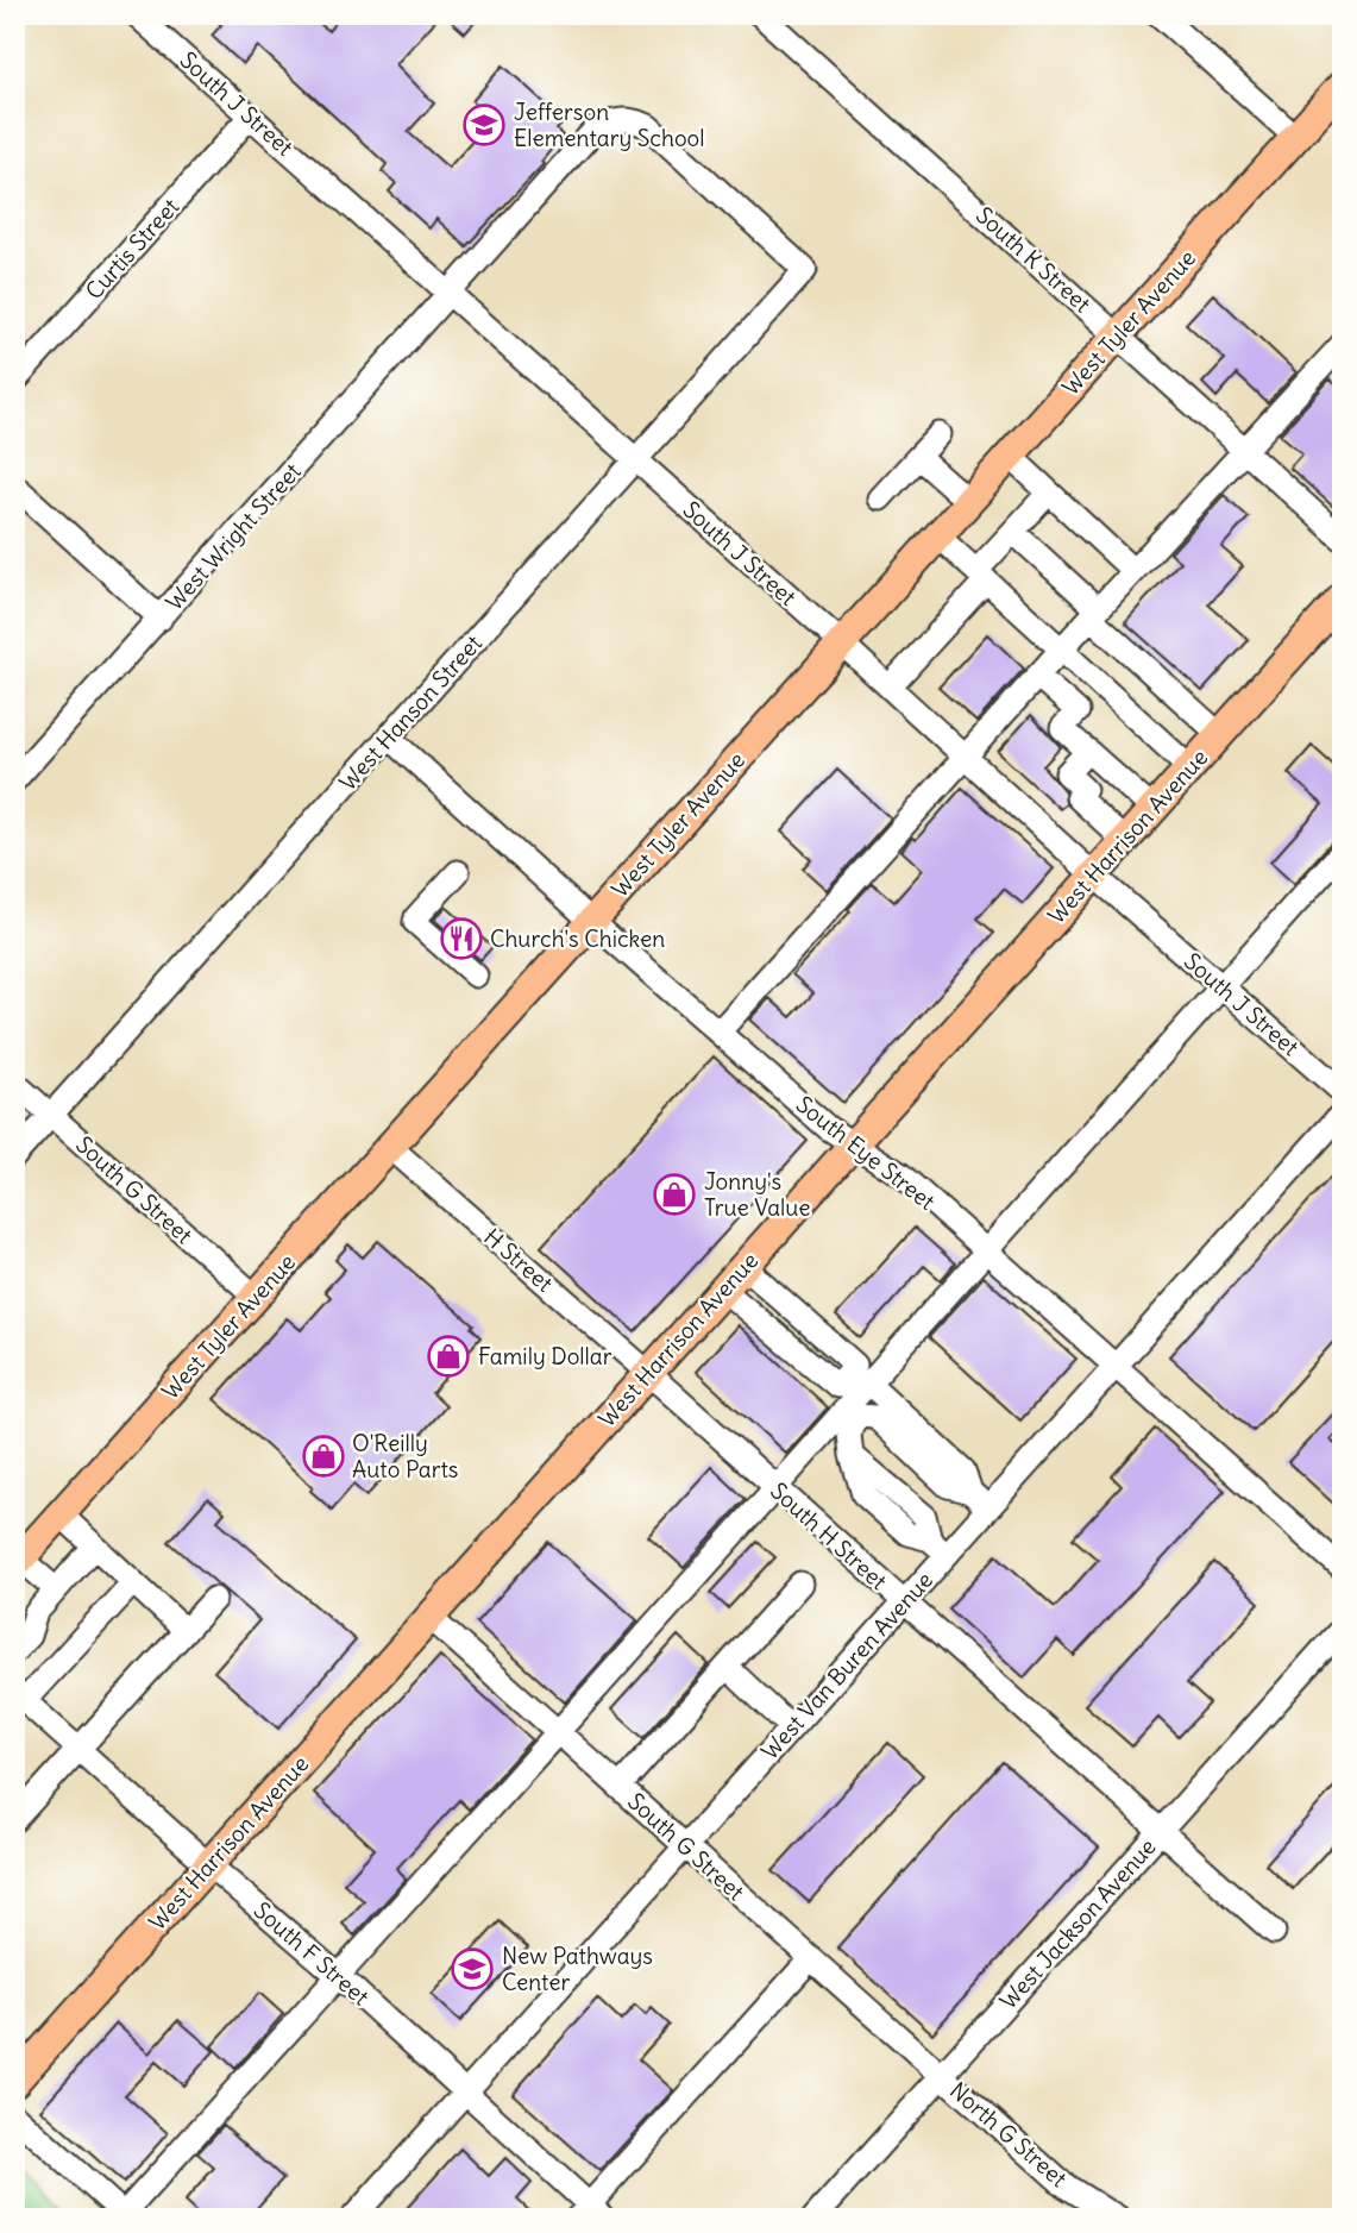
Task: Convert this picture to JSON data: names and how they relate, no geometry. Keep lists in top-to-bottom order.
{
  "streets": {
    "main road": ["West Tyler Avenue", "West Harrison Avenue"],
    "street": [
      "South J Street",
      "Curtis Street",
      "South K Street",
      "West Wright Street",
      "West Hanson Street",
      "South Eye Street",
      "South G Street",
      "H Street",
      "South H Street",
      "West Van Buren Avenue",
      "West Jackson Avenue",
      "South F Street",
      "North G Street"
    ]
  },
  "crossings": [
    ["South J Street", "Curtis Street"],
    ["South J Street", "West Tyler Avenue"],
    ["South J Street", "West Wright Street"],
    ["South J Street", "West Hanson Street"],
    ["South J Street", "West Harrison Avenue"],
    ["South K Street", "West Tyler Avenue"],
    ["West Tyler Avenue", "South Eye Street"],
    ["West Tyler Avenue", "South G Street"],
    ["West Tyler Avenue", "H Street"],
    ["West Wright Street", "West Hanson Street"],
    ["West Hanson Street", "South Eye Street"],
    ["West Hanson Street", "South G Street"],
    ["West Harrison Avenue", "South Eye Street"],
    ["West Harrison Avenue", "South G Street"],
    ["West Harrison Avenue", "H Street"],
    ["West Harrison Avenue", "South H Street"],
    ["West Harrison Avenue", "South F Street"],
    ["South Eye Street", "West Van Buren Avenue"],
    ["South G Street", "West Van Buren Avenue"],
    ["South G Street", "West Jackson Avenue"],
    ["South G Street", "North G Street"],
    ["H Street", "South H Street"],
    ["South H Street", "West Van Buren Avenue"],
    ["South H Street", "West Jackson Avenue"],
    ["West Van Buren Avenue", "South F Street"],
    ["West Jackson Avenue", "North G Street"]
  ],
  "places": {
    "school or university": ["Jefferson Elementary School", "New Pathways Center"],
    "restaurant": ["Church's Chicken"],
    "shop": ["Jonny's True Value", "Family Dollar", "O'Reilly Auto Parts"]
  }
}
